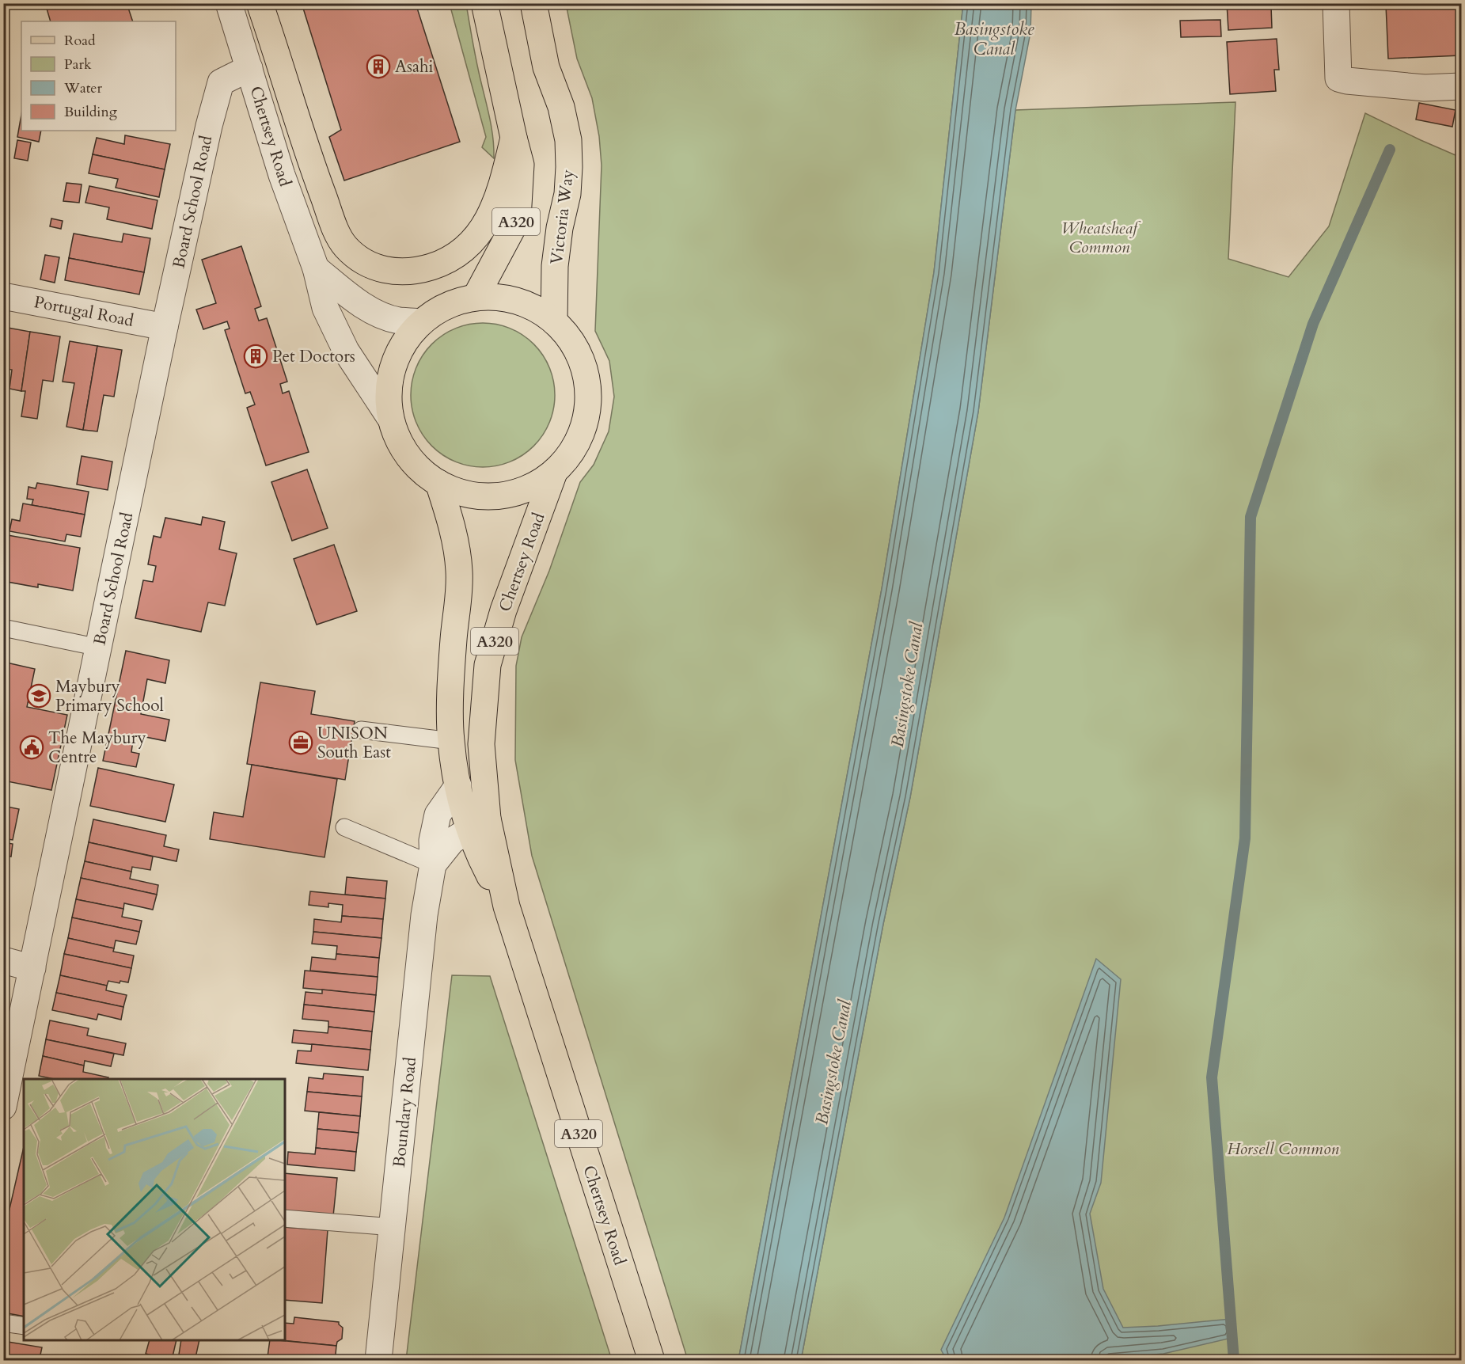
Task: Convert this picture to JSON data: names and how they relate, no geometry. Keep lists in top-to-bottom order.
{
  "streets": {
    "main road": ["Chertsey Road", "Victoria Way", "A320"],
    "street": ["Board School Road", "Portugal Road", "Boundary Road"]
  },
  "crossings": [
    ["Chertsey Road", "Board School Road"],
    ["Chertsey Road", "A320"],
    ["Chertsey Road", "Boundary Road"],
    ["Board School Road", "Portugal Road"],
    ["Victoria Way", "A320"]
  ],
  "water": ["Basingstoke Canal"],
  "parks": ["Wheatsheaf Common", "Horsell Common"],
  "places": {
    "building": ["Asahi", "Pet Doctors"],
    "school or university": ["Maybury Primary School"],
    "office": ["UNISON South East"],
    "public building": ["The Maybury Centre"]
  },
  "legend": [
    "Road",
    "Park",
    "Water",
    "Building"
  ]
}
